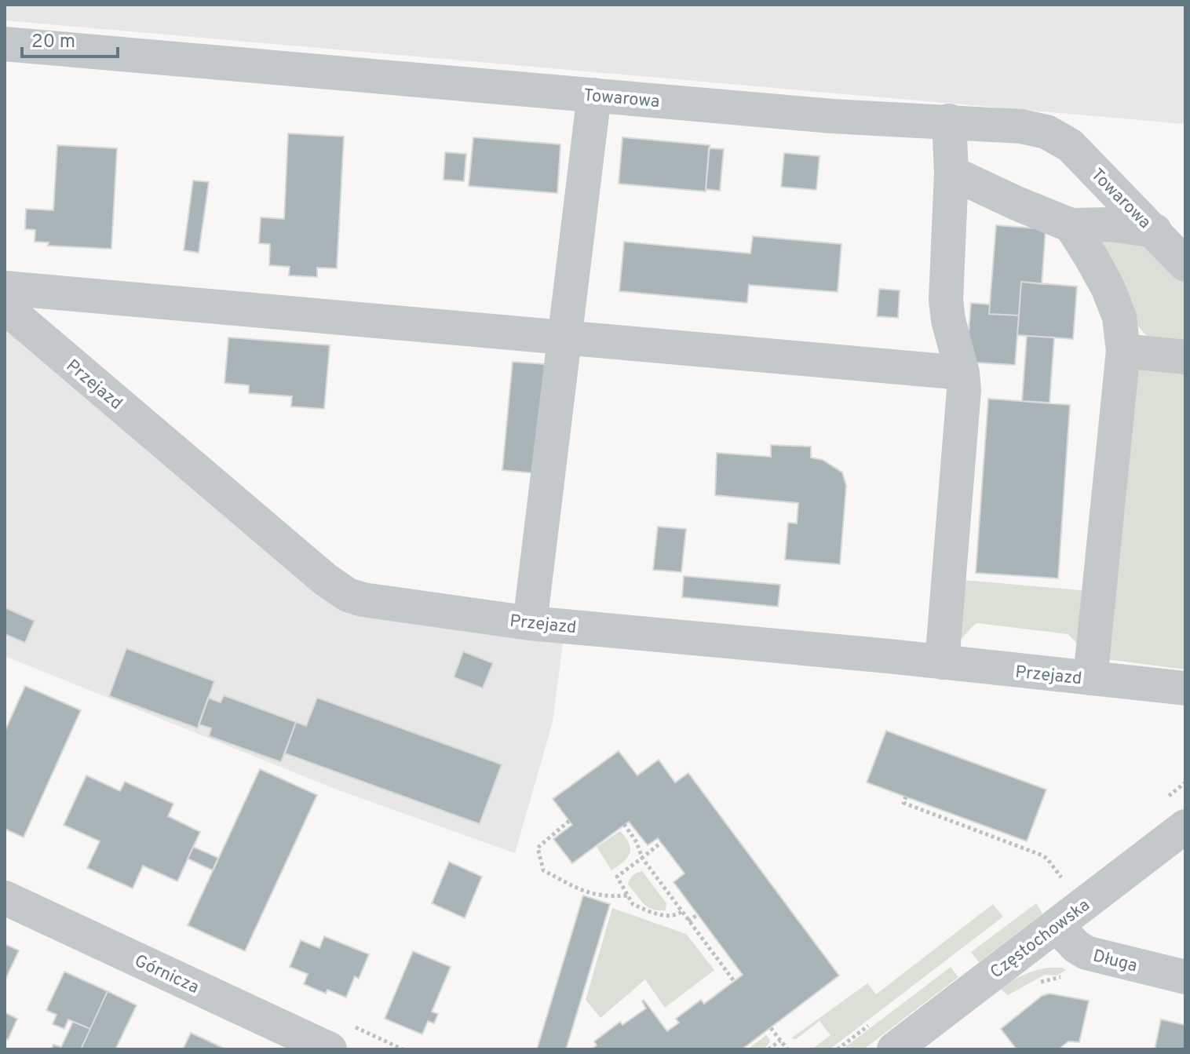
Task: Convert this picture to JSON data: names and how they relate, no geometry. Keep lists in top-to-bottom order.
{
  "streets": {
    "street": [
      "Towarowa",
      "Przejazd",
      "Częstochowska",
      "Długa",
      "Górnicza"
    ]
  },
  "crossings": [
    ["Częstochowska", "Długa"]
  ],
  "scale_bar": "20 m"
}
